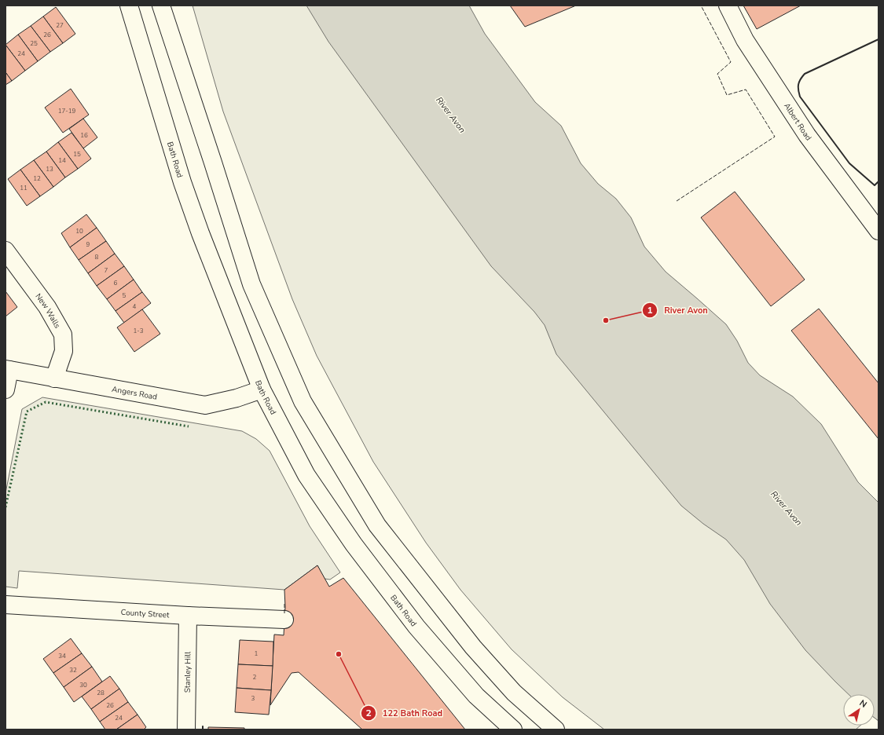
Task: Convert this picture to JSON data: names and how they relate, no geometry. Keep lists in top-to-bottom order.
{
  "streets": {
    "main road": [
      "Albert Road",
      "Bath Road",
      "New Walls",
      "Angers Road",
      "County Street",
      "Stanley Hill"
    ]
  },
  "crossings": [
    ["Bath Road", "Angers Road"],
    ["New Walls", "Angers Road"],
    ["County Street", "Stanley Hill"]
  ],
  "water": ["River Avon"],
  "places": ["River Avon", "122 Bath Road"],
  "house_numbers": [
    "27",
    "26",
    "25",
    "24",
    "17-19",
    "16",
    "15",
    "14",
    "13",
    "12",
    "11",
    "10",
    "9",
    "8",
    "7",
    "6",
    "5",
    "4",
    "1-3",
    "1",
    "34",
    "32",
    "2",
    "30",
    "28",
    "3",
    "26",
    "24"
  ],
  "north": "top right"
}
